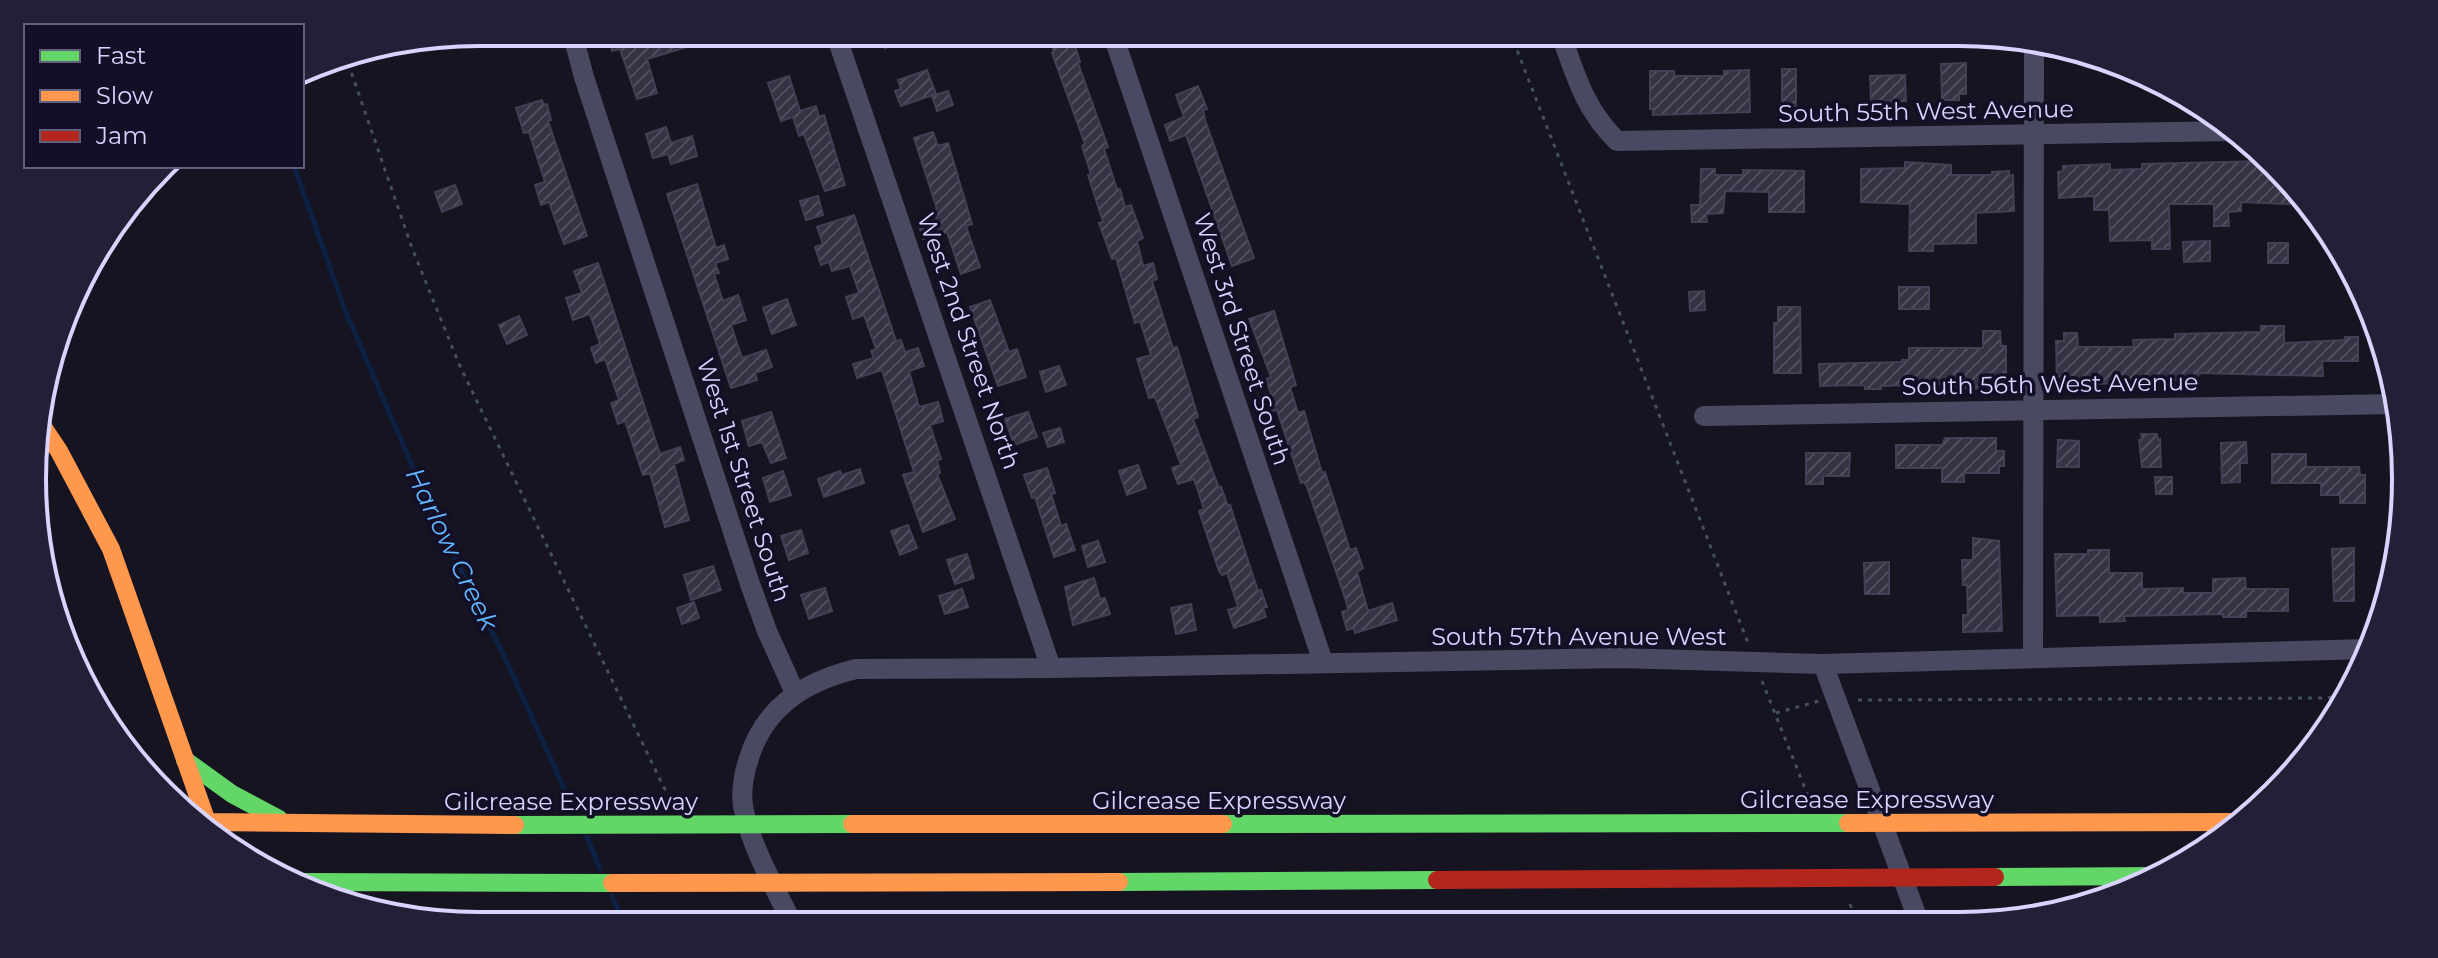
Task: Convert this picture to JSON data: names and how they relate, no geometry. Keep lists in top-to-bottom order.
{
  "streets": {
    "main road": ["Gilcrease Expressway"],
    "street": [
      "South 55th West Avenue",
      "West 3rd Street South",
      "West 2nd Street North",
      "South 56th West Avenue",
      "West 1st Street South",
      "South 57th Avenue West"
    ]
  },
  "crossings": [
    ["West 3rd Street South", "South 57th Avenue West"],
    ["West 2nd Street North", "South 57th Avenue West"],
    ["West 1st Street South", "South 57th Avenue West"]
  ],
  "water": ["Harlow Creek"],
  "legend": ["Fast", "Slow", "Jam"]
}
